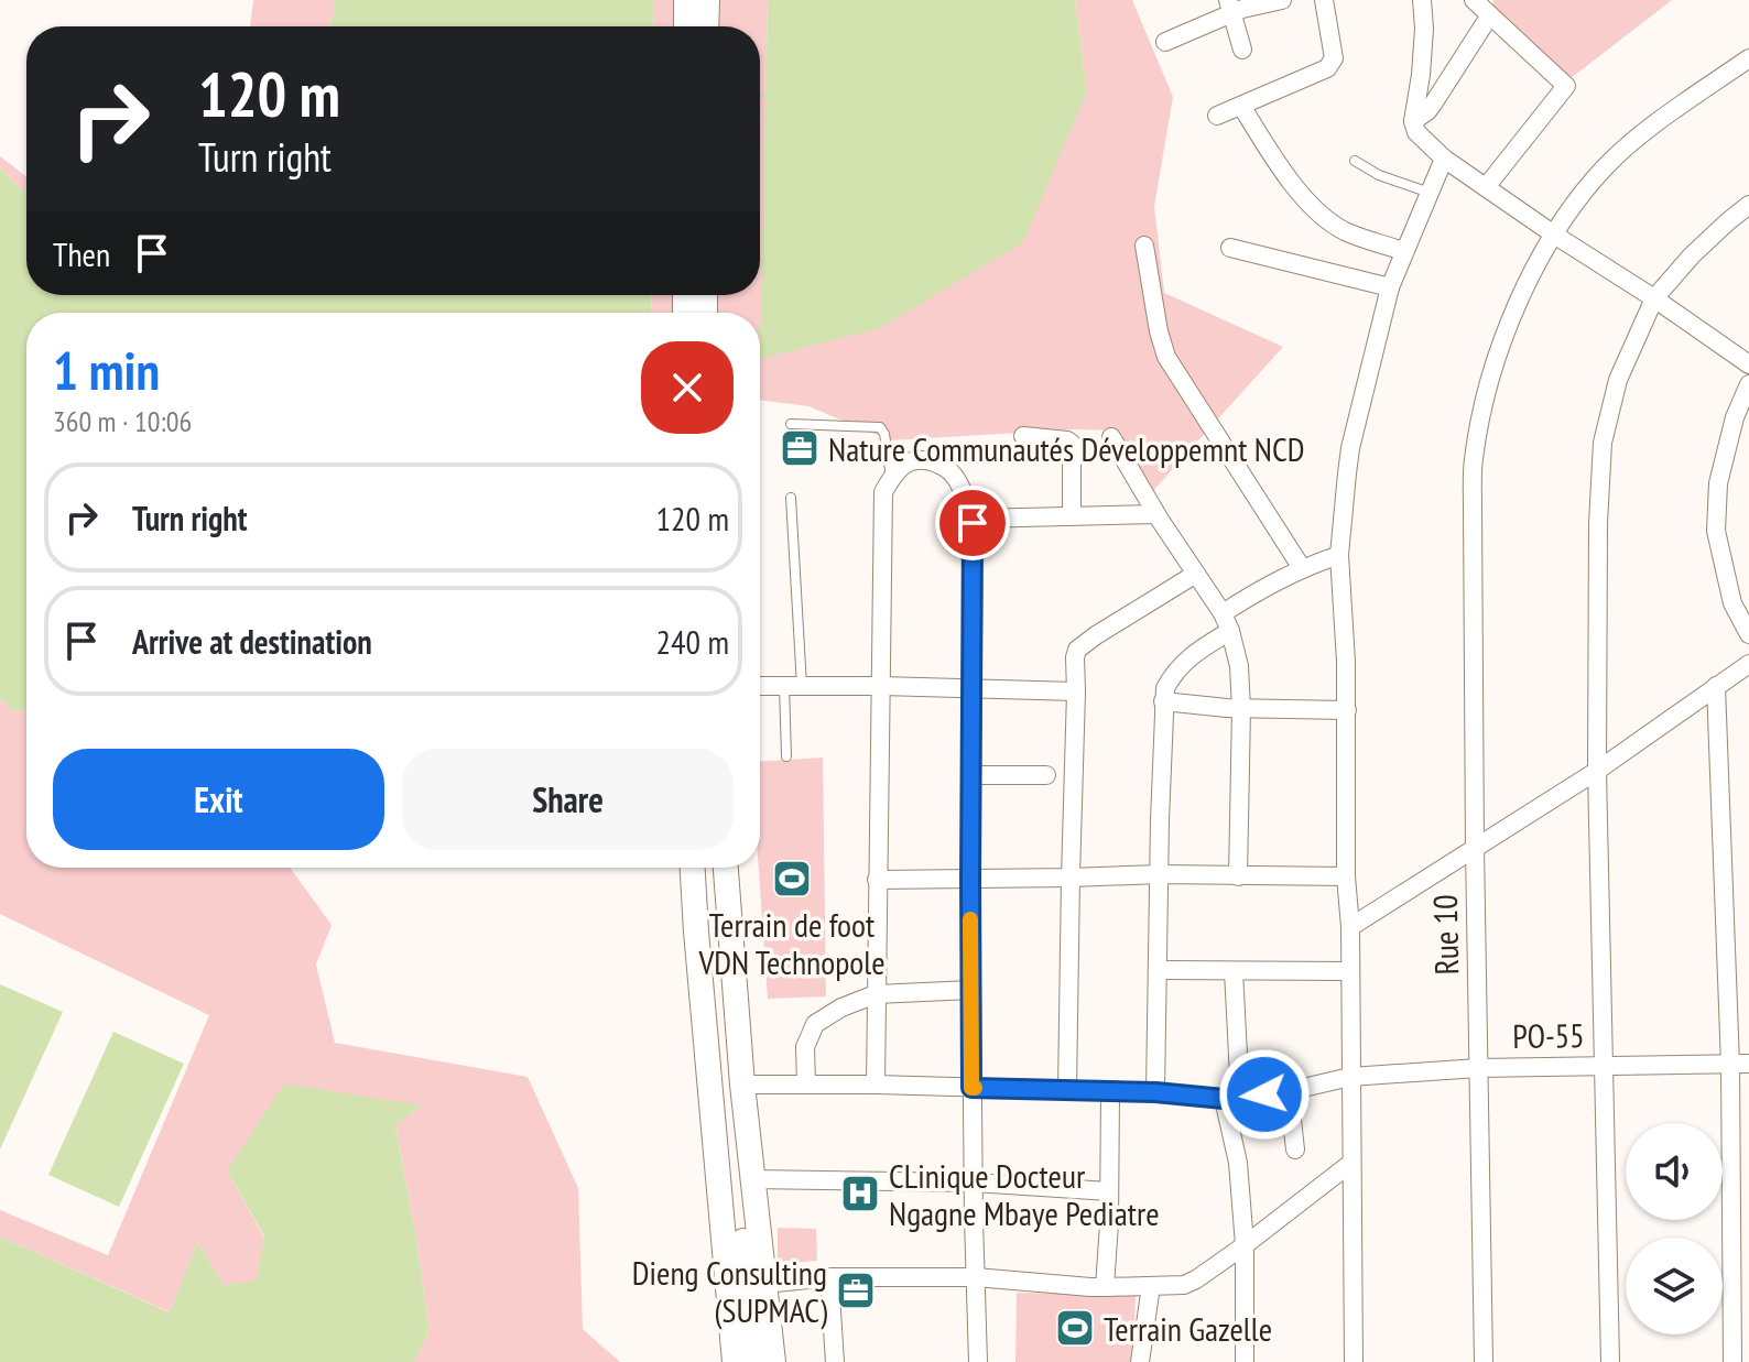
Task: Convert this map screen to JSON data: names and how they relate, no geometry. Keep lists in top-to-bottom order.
{
  "streets": {
    "street": ["Rue 10", "PO-55"]
  },
  "crossings": [
    ["Rue 10", "PO-55"]
  ],
  "places": {
    "office": ["Nature Communautés Développemnt NCD", "Dieng Consulting (SUPMAC)"],
    "sports": ["Terrain de foot VDN Technopole", "Terrain Gazelle"],
    "hospital": ["CLinique Docteur Ngagne Mbaye Pediatre"]
  },
  "page": {
    "turn": ["120 m", "Turn right"],
    "then": "Then",
    "heading": ["1 min", "360 m · 10:06"],
    "list": [
      {
        "name": "Turn right",
        "value": "120 m"
      },
      {
        "name": "Arrive at destination",
        "value": "240 m"
      }
    ],
    "buttons": ["Exit", "Share"]
  }
}
